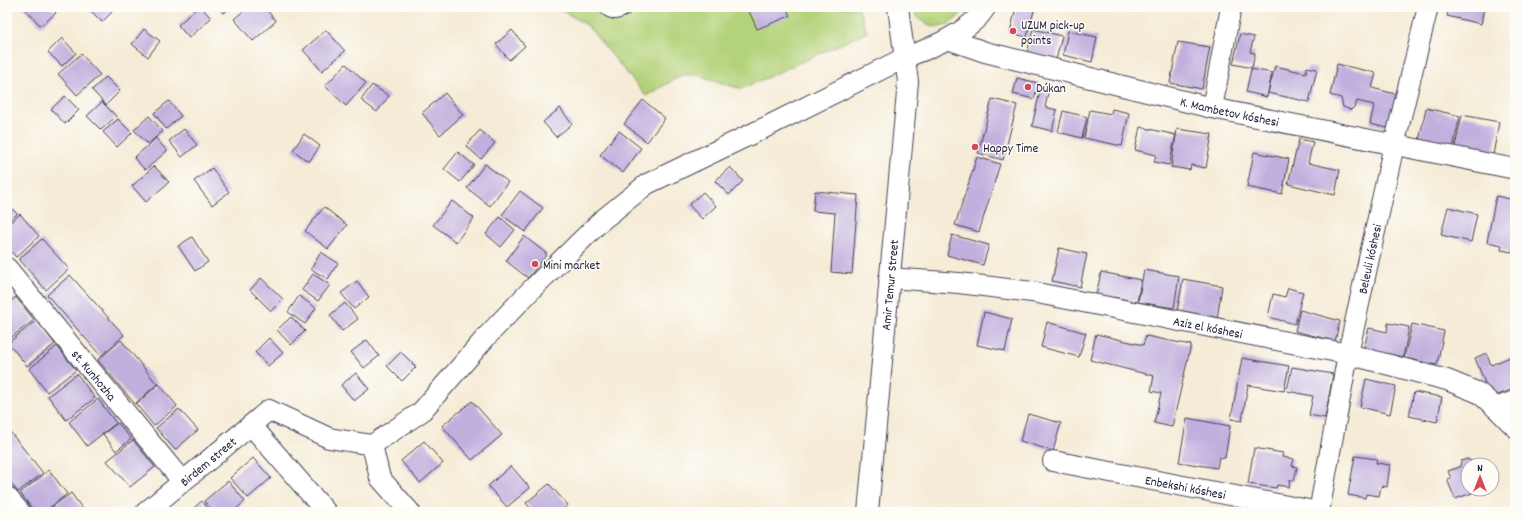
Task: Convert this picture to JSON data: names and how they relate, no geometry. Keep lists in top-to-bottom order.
{
  "streets": {
    "street": [
      "K. Mambetov kóshesi",
      "Beleuli kóshesi",
      "Amir Temur Street",
      "Aziz el kóshesi",
      "st. Kunhozha",
      "Birdem street",
      "Enbekshi kóshesi"
    ]
  },
  "crossings": [
    ["K. Mambetov kóshesi", "Beleuli kóshesi"],
    ["Beleuli kóshesi", "Aziz el kóshesi"],
    ["Beleuli kóshesi", "Enbekshi kóshesi"],
    ["Amir Temur Street", "Aziz el kóshesi"],
    ["st. Kunhozha", "Birdem street"]
  ],
  "places": [
    "UZUM pick-up points",
    "Dúkan",
    "Happy Time",
    "Mini market"
  ],
  "north": "top"
}
